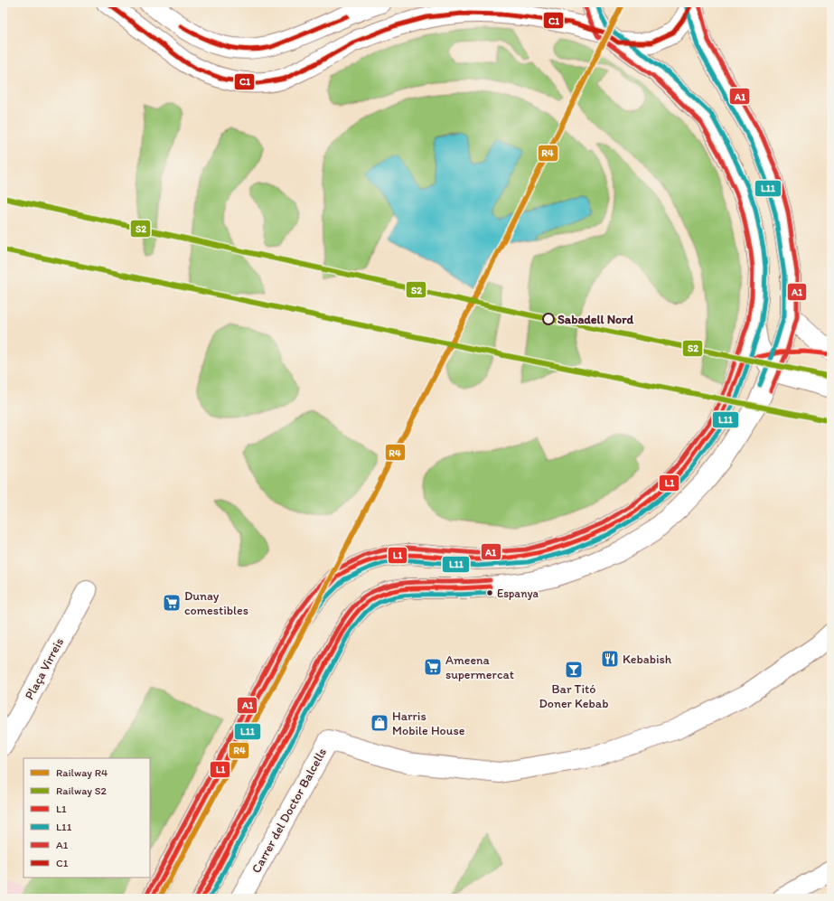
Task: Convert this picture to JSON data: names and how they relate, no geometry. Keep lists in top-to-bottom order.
{
  "streets": {
    "main road": ["Plaça Virreis", "Carrer del Doctor Balcells"]
  },
  "places": {
    "other": ["Sabadell Nord", "Espanya"],
    "supermarket": ["Dunay comestibles", "Ameena supermercat"],
    "restaurant": ["Kebabish"],
    "bar": ["Bar Titó Doner Kebab"],
    "shop": ["Harris Mobile House"]
  },
  "lines": [
    "rail line R4",
    "transit line L11",
    "transit line A1",
    "transit line C1",
    "rail line S2",
    "transit line L1"
  ],
  "legend": [
    "Railway R4",
    "Railway S2",
    "L1",
    "L11",
    "A1",
    "C1"
  ]
}
